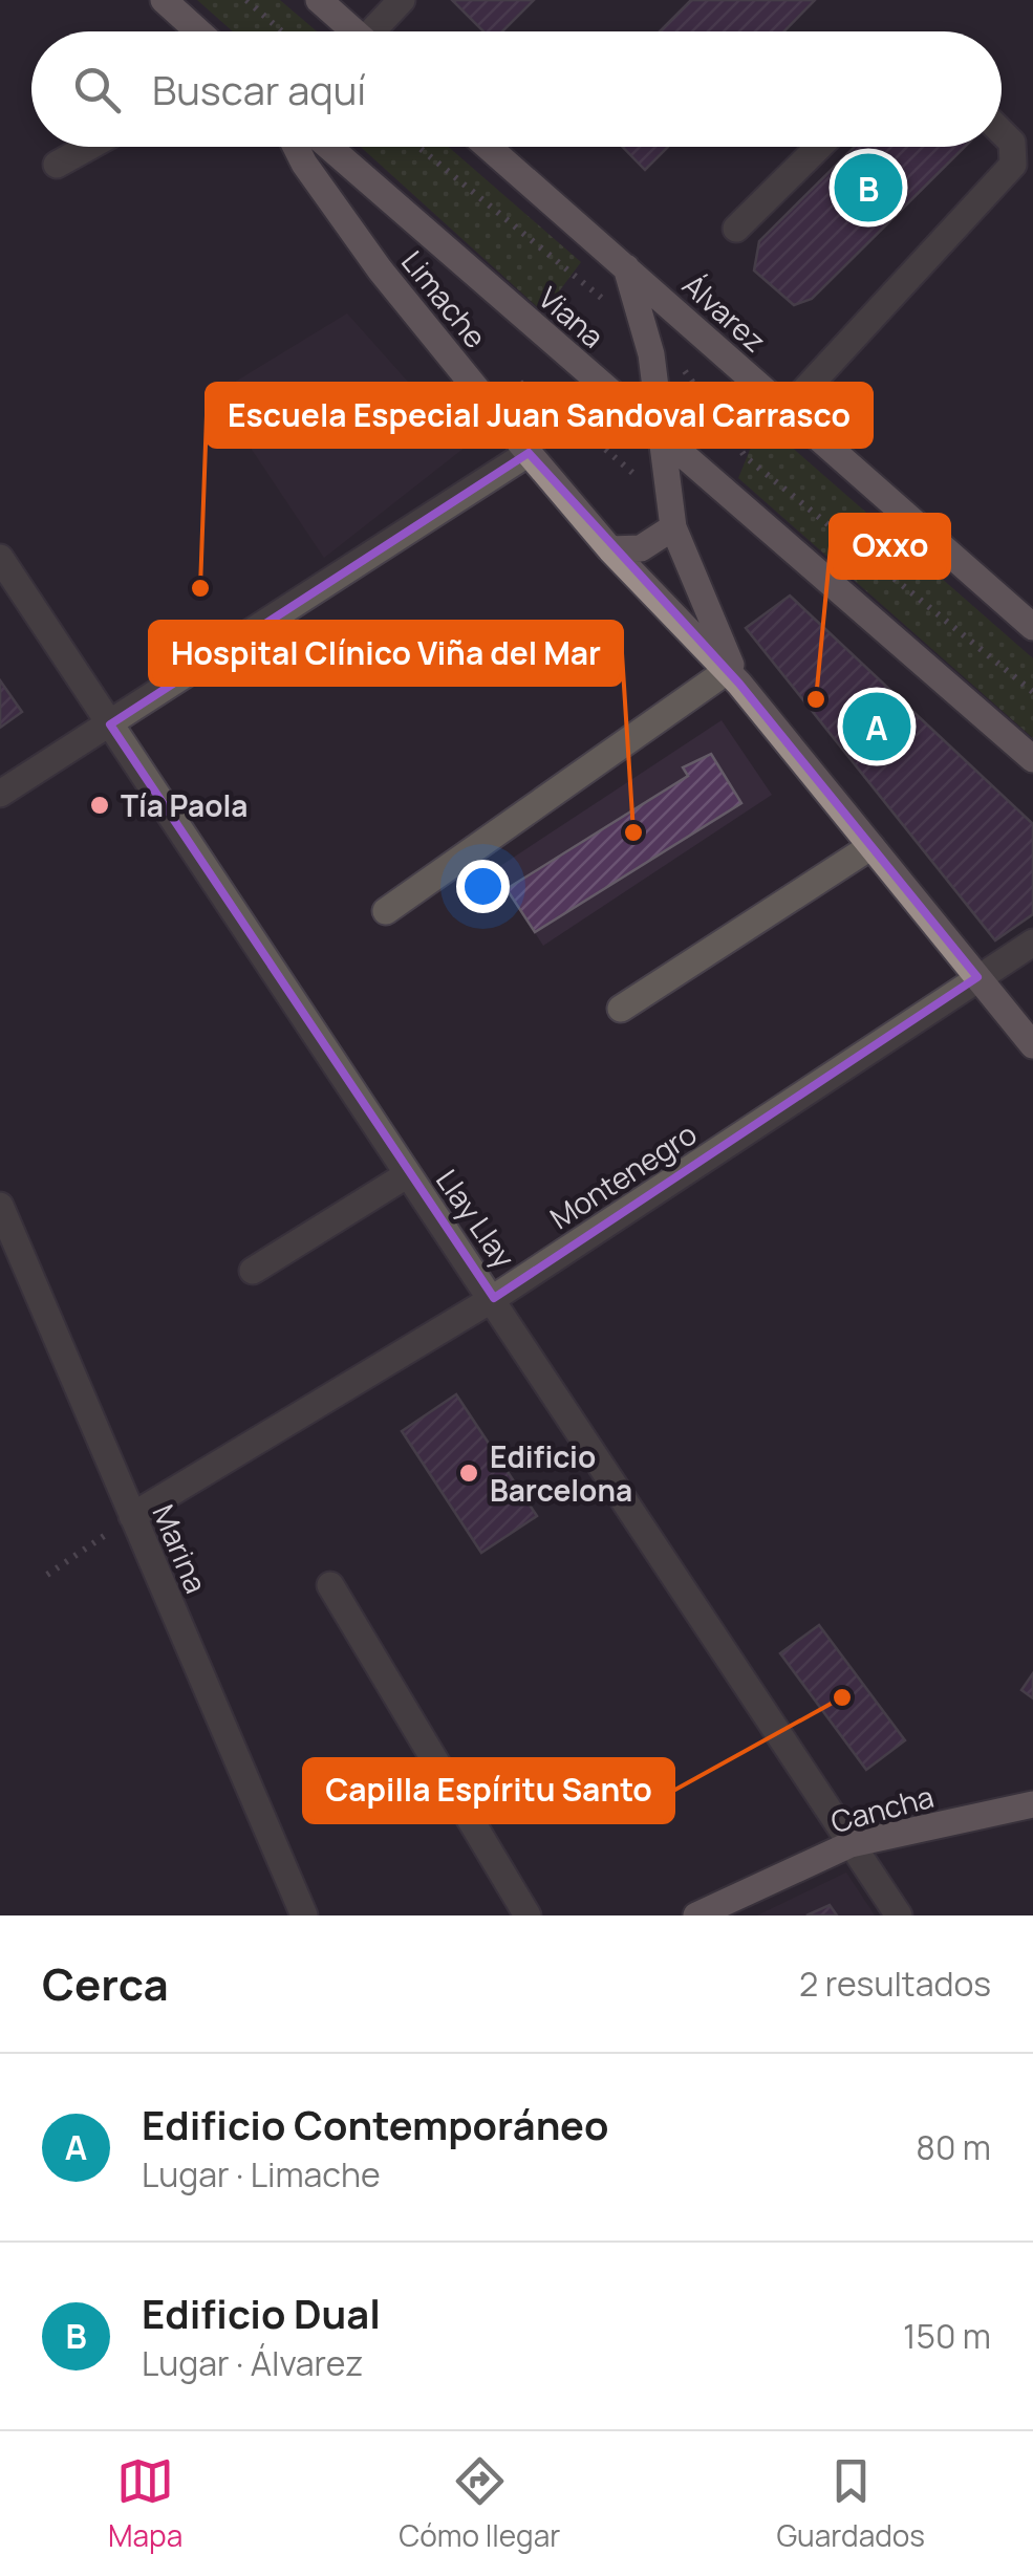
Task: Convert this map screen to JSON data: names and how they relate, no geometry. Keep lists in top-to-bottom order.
{
  "streets": {
    "main road": [
      "Limache",
      "Álvarez",
      "Viana",
      "Cancha"
    ],
    "street": ["Montenegro", "Llay Llay", "Marina"]
  },
  "crossings": [
    ["Limache", "Álvarez"],
    ["Limache", "Viana"],
    ["Limache", "Montenegro"],
    ["Montenegro", "Llay Llay"],
    ["Montenegro", "Marina"],
    ["Llay Llay", "Cancha"]
  ],
  "places": [
    "Escuela Especial Juan Sandoval Carrasco",
    "Oxxo",
    "Tía Paola",
    "Hospital Clínico Viña del Mar",
    "Edificio Barcelona",
    "Capilla Espíritu Santo"
  ],
  "page": {
    "search": "Buscar aquí",
    "pins": ["B", "A"],
    "heading": ["Cerca", "2 resultados"],
    "list": [
      {
        "mark": "A",
        "name": "Edificio Contemporáneo",
        "note": "Lugar · Limache",
        "value": "80 m"
      },
      {
        "mark": "B",
        "name": "Edificio Dual",
        "note": "Lugar · Álvarez",
        "value": "150 m"
      }
    ],
    "nav": ["Mapa", "Cómo llegar", "Guardados"]
  }
}
